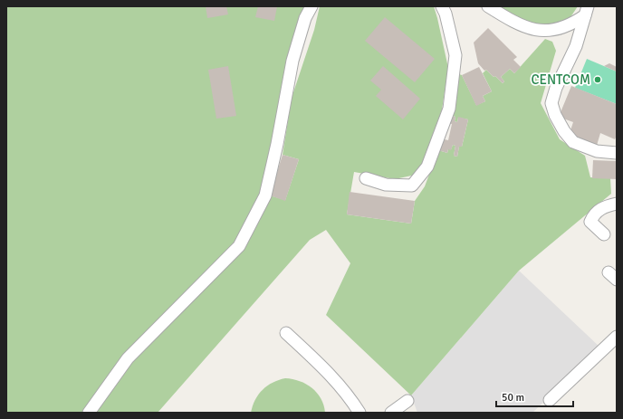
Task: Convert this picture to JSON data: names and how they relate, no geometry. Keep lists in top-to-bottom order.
{
  "places": ["CENTCOM"],
  "scale_bar": "50 m"
}
